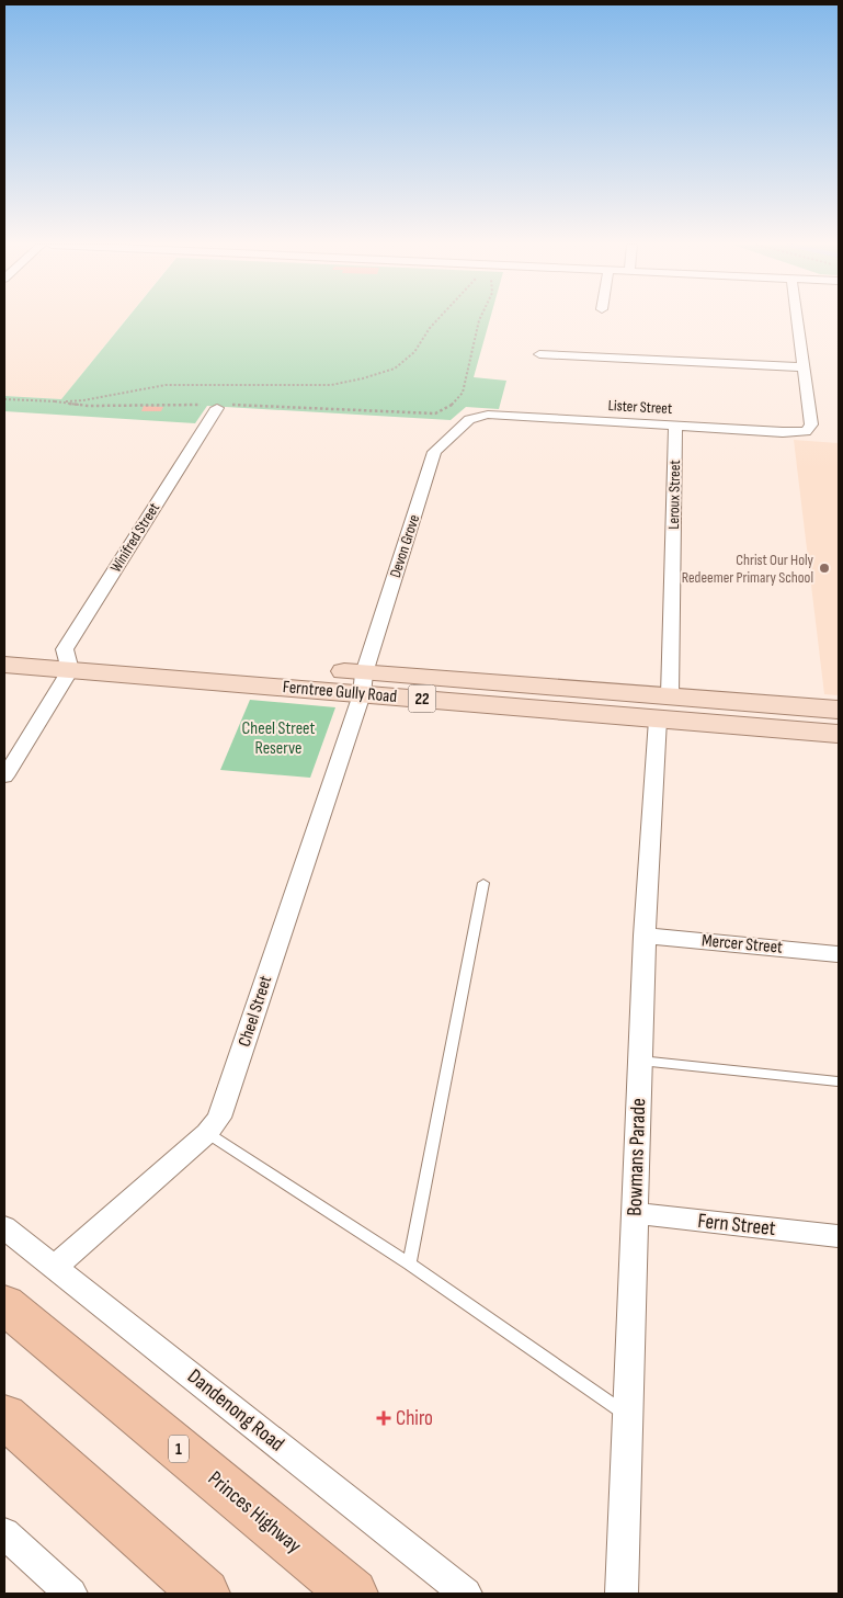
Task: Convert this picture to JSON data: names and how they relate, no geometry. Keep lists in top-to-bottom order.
{
  "streets": {
    "highway": ["1", "Princes Highway"],
    "main road": ["Ferntree Gully Road", "22"],
    "street": [
      "Lister Street",
      "Leroux Street",
      "Winifred Street",
      "Devon Grove",
      "Mercer Street",
      "Cheel Street",
      "Bowmans Parade",
      "Fern Street",
      "Dandenong Road"
    ]
  },
  "crossings": [
    ["Lister Street", "Leroux Street"],
    ["Lister Street", "Devon Grove"],
    ["Leroux Street", "Ferntree Gully Road"],
    ["Winifred Street", "Ferntree Gully Road"],
    ["Devon Grove", "Ferntree Gully Road"],
    ["Devon Grove", "Cheel Street"],
    ["Ferntree Gully Road", "Cheel Street"],
    ["Ferntree Gully Road", "Bowmans Parade"],
    ["Mercer Street", "Bowmans Parade"],
    ["Cheel Street", "Dandenong Road"],
    ["Bowmans Parade", "Fern Street"]
  ],
  "parks": ["Cheel Street Reserve"],
  "places": {
    "other": ["Christ Our Holy Redeemer Primary School"],
    "health": ["Chiro"]
  }
}
